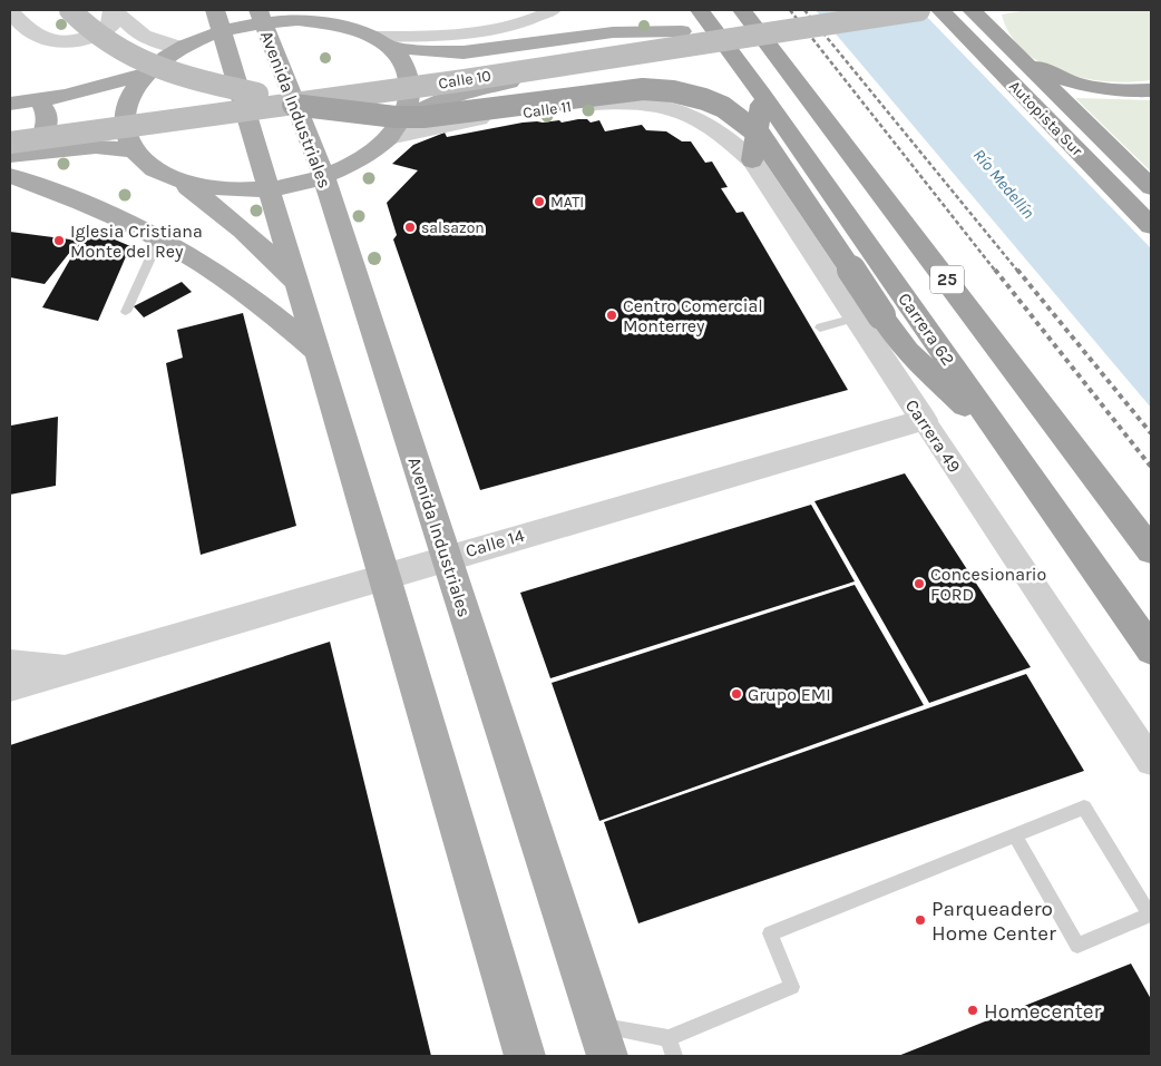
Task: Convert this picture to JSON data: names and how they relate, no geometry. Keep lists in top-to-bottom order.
{
  "streets": {
    "highway": ["Autopista Sur", "25", "Carrera 62"],
    "main road": ["Calle 10", "Avenida Industriales"],
    "street": ["Calle 11", "Carrera 49", "Calle 14"]
  },
  "crossings": [
    ["Avenida Industriales", "Calle 14"],
    ["Calle 11", "Carrera 49"],
    ["Carrera 49", "Calle 14"]
  ],
  "water": ["Río Medellín"],
  "places": [
    "MATI",
    "salsazon",
    "Iglesia Cristiana Monte del Rey",
    "Centro Comercial Monterrey",
    "Concesionario FORD",
    "Grupo EMI",
    "Parqueadero Home Center",
    "Homecenter"
  ]
}
